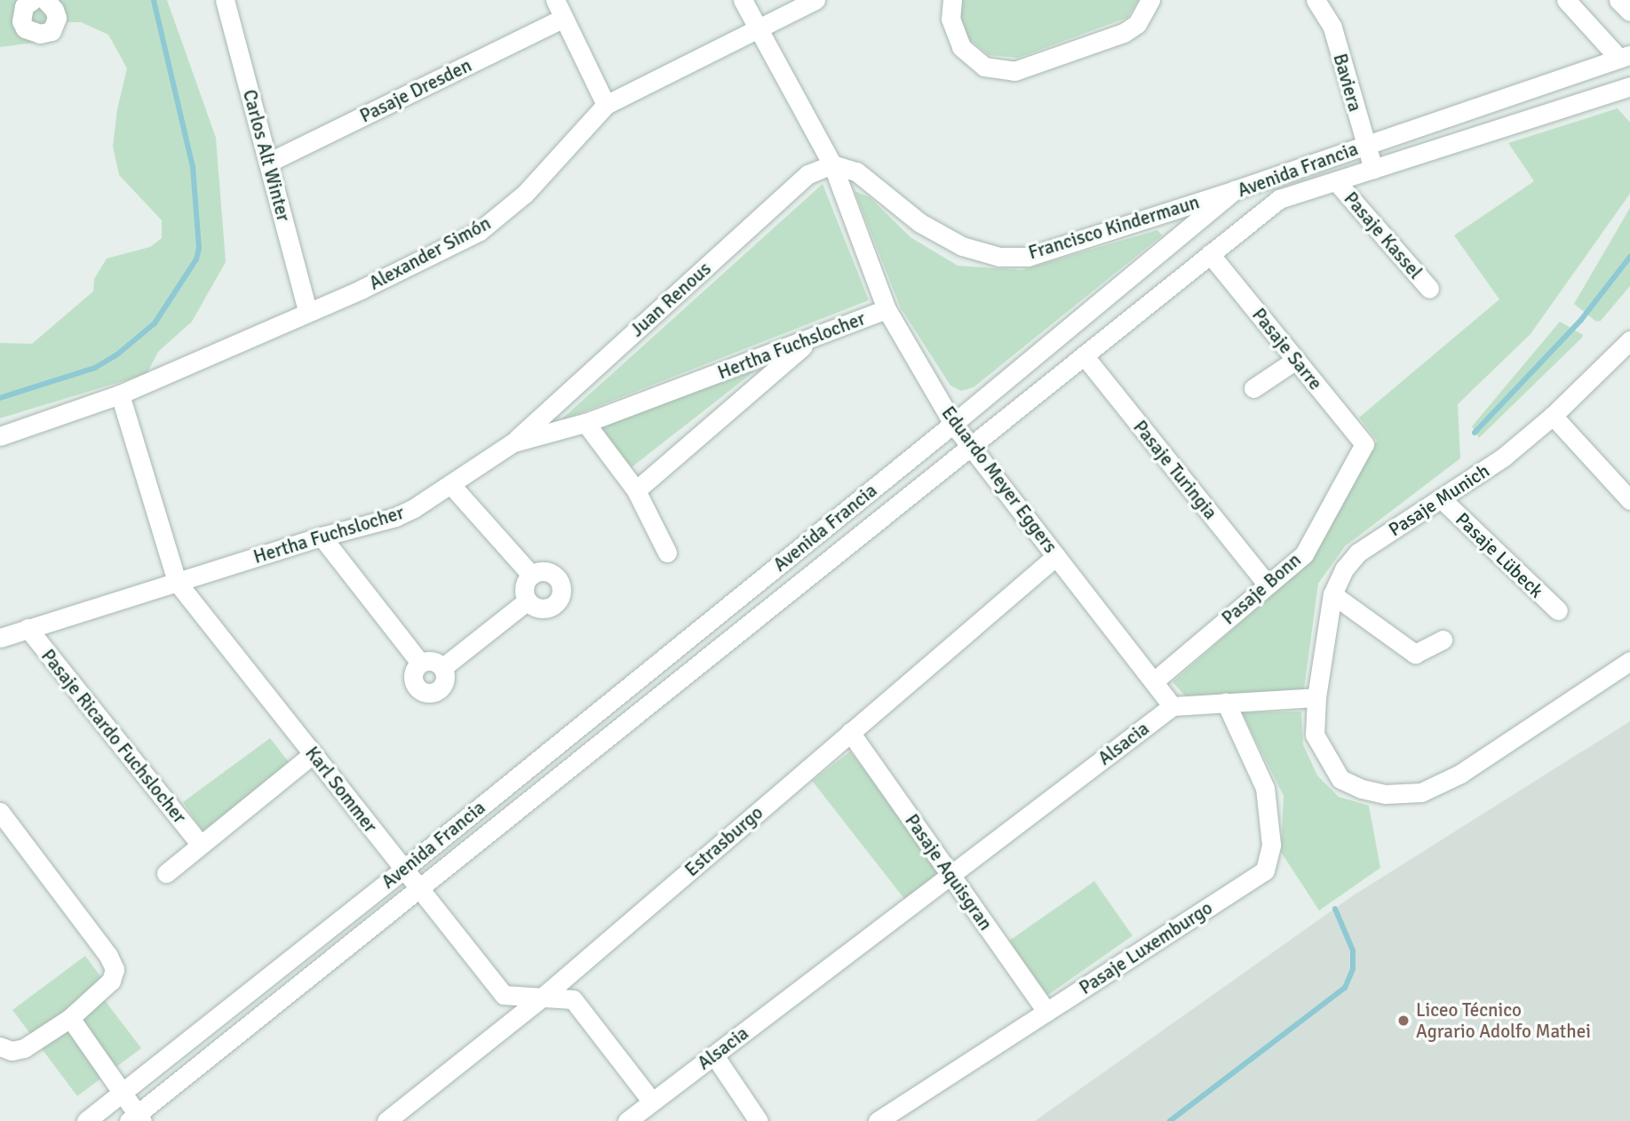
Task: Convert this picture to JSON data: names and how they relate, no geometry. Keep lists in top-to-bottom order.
{
  "streets": {
    "street": [
      "Baviera",
      "Pasaje Dresden",
      "Carlos Alt Winter",
      "Avenida Francia",
      "Francisco Kindermaun",
      "Pasaje Kassel",
      "Alexander Simón",
      "Juan Renous",
      "Hertha Fuchslocher",
      "Pasaje Sarre",
      "Pasaje Turingia",
      "Eduardo Meyer Eggers",
      "Pasaje Munich",
      "Pasaje Lübeck",
      "Pasaje Bonn",
      "Pasaje Ricardo Fuchslocher",
      "Alsacia",
      "Karl Sommer",
      "Estrasburgo",
      "Pasaje Aquisgran",
      "Pasaje Luxemburgo"
    ]
  },
  "crossings": [
    ["Baviera", "Avenida Francia"],
    ["Pasaje Dresden", "Carlos Alt Winter"],
    ["Carlos Alt Winter", "Alexander Simón"],
    ["Avenida Francia", "Francisco Kindermaun"],
    ["Avenida Francia", "Pasaje Kassel"],
    ["Avenida Francia", "Pasaje Sarre"],
    ["Avenida Francia", "Pasaje Turingia"],
    ["Avenida Francia", "Eduardo Meyer Eggers"],
    ["Avenida Francia", "Karl Sommer"],
    ["Francisco Kindermaun", "Juan Renous"],
    ["Francisco Kindermaun", "Eduardo Meyer Eggers"],
    ["Alexander Simón", "Eduardo Meyer Eggers"],
    ["Alexander Simón", "Karl Sommer"],
    ["Juan Renous", "Hertha Fuchslocher"],
    ["Juan Renous", "Eduardo Meyer Eggers"],
    ["Hertha Fuchslocher", "Eduardo Meyer Eggers"],
    ["Hertha Fuchslocher", "Pasaje Ricardo Fuchslocher"],
    ["Hertha Fuchslocher", "Karl Sommer"],
    ["Pasaje Sarre", "Pasaje Bonn"],
    ["Pasaje Turingia", "Pasaje Bonn"],
    ["Eduardo Meyer Eggers", "Pasaje Bonn"],
    ["Eduardo Meyer Eggers", "Alsacia"],
    ["Eduardo Meyer Eggers", "Estrasburgo"],
    ["Pasaje Munich", "Pasaje Lübeck"],
    ["Alsacia", "Karl Sommer"],
    ["Alsacia", "Pasaje Aquisgran"],
    ["Karl Sommer", "Estrasburgo"],
    ["Estrasburgo", "Pasaje Aquisgran"],
    ["Pasaje Aquisgran", "Pasaje Luxemburgo"]
  ],
  "places": ["Liceo Técnico Agrario Adolfo Mathei"]
}
